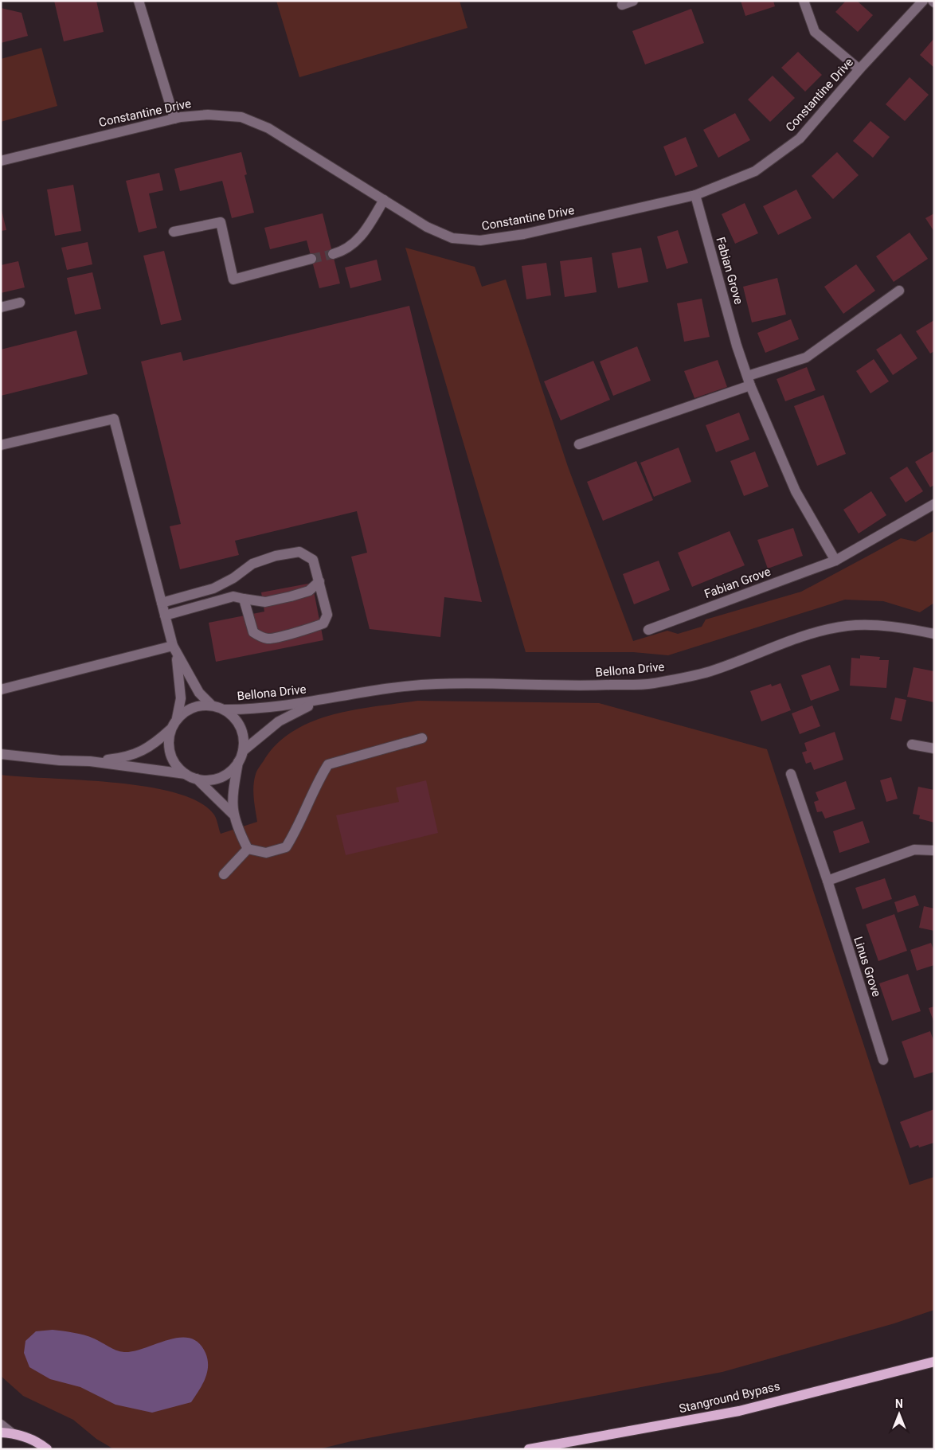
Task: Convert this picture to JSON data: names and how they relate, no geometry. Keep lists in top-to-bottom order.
{
  "streets": {
    "main road": ["Stanground Bypass"],
    "street": [
      "Constantine Drive",
      "Fabian Grove",
      "Bellona Drive",
      "Linus Grove"
    ]
  },
  "crossings": [
    ["Constantine Drive", "Fabian Grove"]
  ],
  "north": "top"
}
